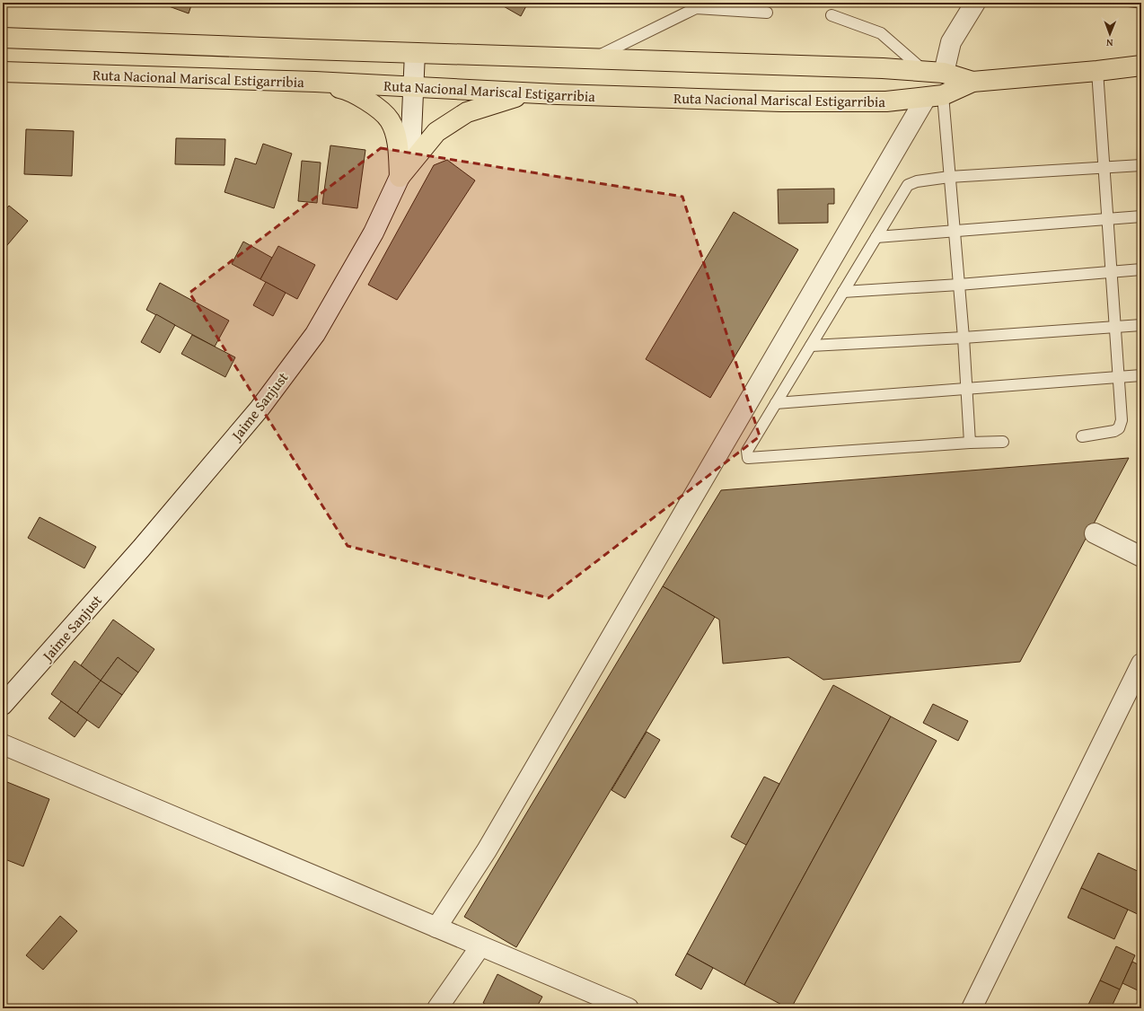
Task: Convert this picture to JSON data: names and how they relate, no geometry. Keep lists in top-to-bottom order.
{
  "streets": {
    "main road": ["Ruta Nacional Mariscal Estigarribia"],
    "street": ["Jaime Sanjust"]
  },
  "crossings": [
    ["Ruta Nacional Mariscal Estigarribia", "Jaime Sanjust"]
  ],
  "north": "bottom"
}
